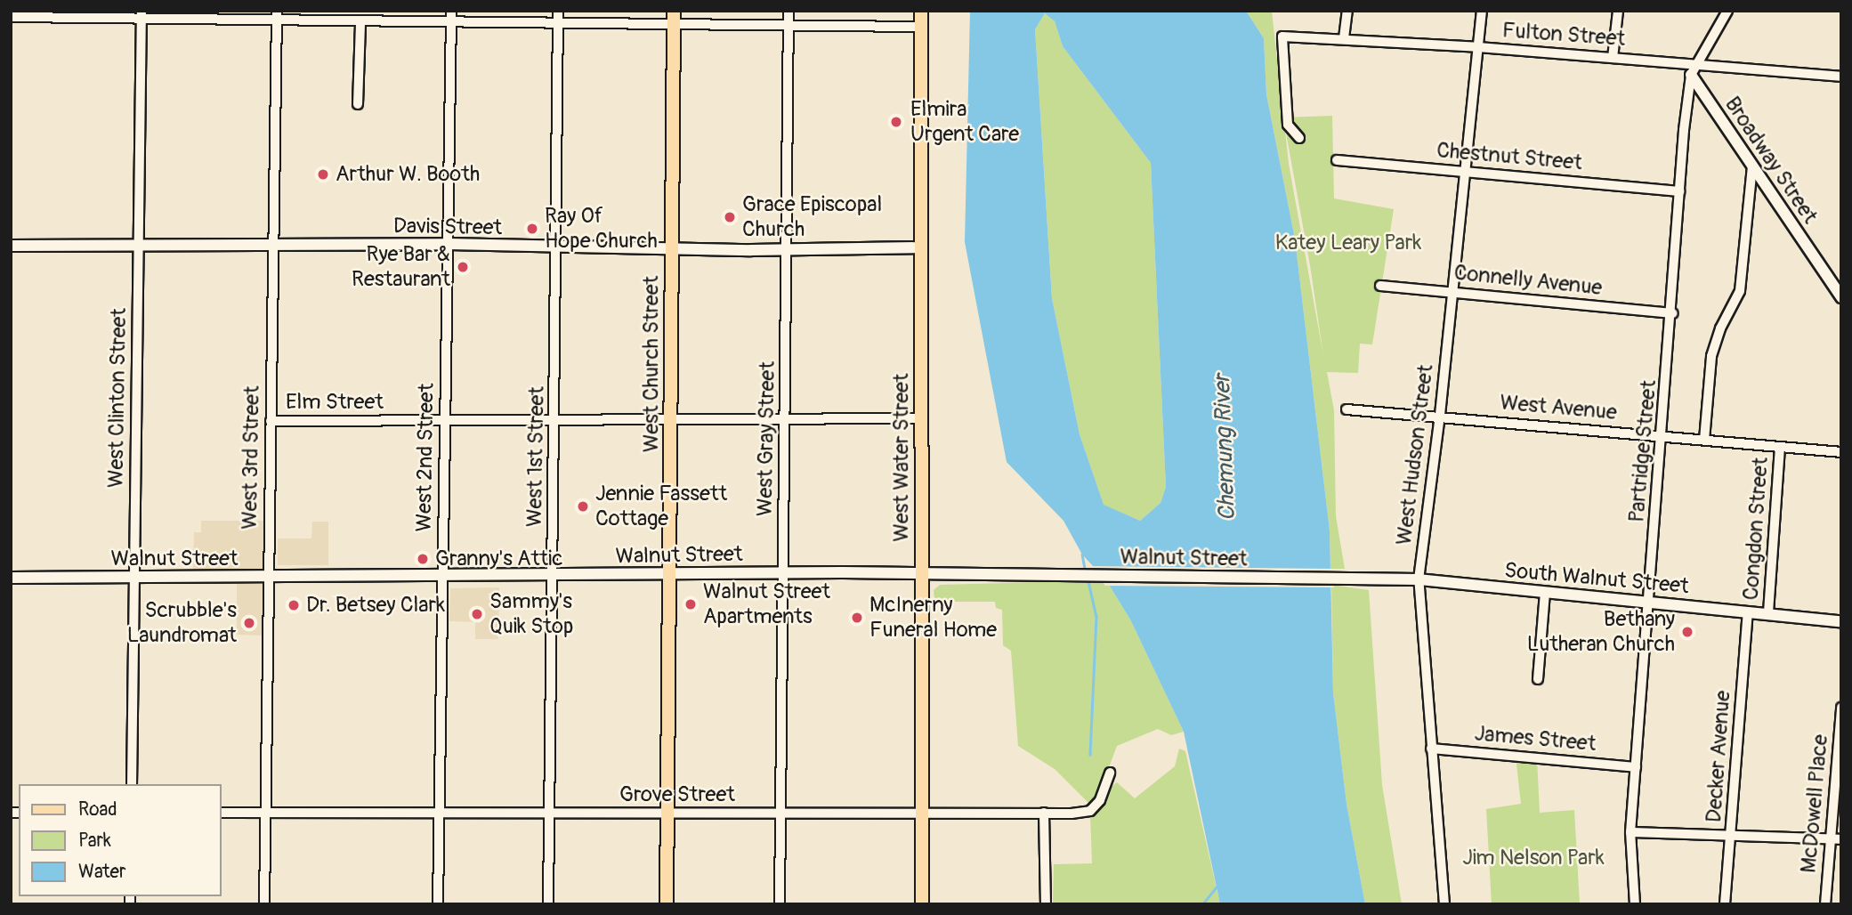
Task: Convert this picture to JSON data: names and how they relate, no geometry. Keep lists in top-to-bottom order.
{
  "streets": {
    "main road": ["West Church Street", "West Water Street"],
    "street": [
      "Fulton Street",
      "Chestnut Street",
      "Broadway Street",
      "Davis Street",
      "Connelly Avenue",
      "West Clinton Street",
      "Elm Street",
      "West Avenue",
      "West Gray Street",
      "Partridge Street",
      "West Hudson Street",
      "West 1st Street",
      "West 3rd Street",
      "West 2nd Street",
      "Congdon Street",
      "Walnut Street",
      "South Walnut Street",
      "James Street",
      "Decker Avenue",
      "Grove Street",
      "McDowell Place"
    ]
  },
  "crossings": [
    ["Fulton Street", "Broadway Street"],
    ["Fulton Street", "Partridge Street"],
    ["Fulton Street", "West Hudson Street"],
    ["Chestnut Street", "Partridge Street"],
    ["Chestnut Street", "West Hudson Street"],
    ["Broadway Street", "Partridge Street"],
    ["Davis Street", "West Church Street"],
    ["Davis Street", "West Clinton Street"],
    ["Davis Street", "West Gray Street"],
    ["Davis Street", "West 1st Street"],
    ["Davis Street", "West 3rd Street"],
    ["Davis Street", "West 2nd Street"],
    ["Davis Street", "West Water Street"],
    ["Connelly Avenue", "Partridge Street"],
    ["Connelly Avenue", "West Hudson Street"],
    ["West Church Street", "Elm Street"],
    ["West Church Street", "Walnut Street"],
    ["West Church Street", "Grove Street"],
    ["West Clinton Street", "Walnut Street"],
    ["Elm Street", "West Gray Street"],
    ["Elm Street", "West 1st Street"],
    ["Elm Street", "West 3rd Street"],
    ["Elm Street", "West 2nd Street"],
    ["Elm Street", "West Water Street"],
    ["West Avenue", "Partridge Street"],
    ["West Avenue", "West Hudson Street"],
    ["West Avenue", "Congdon Street"],
    ["West Gray Street", "Walnut Street"],
    ["West Gray Street", "Grove Street"],
    ["Partridge Street", "South Walnut Street"],
    ["Partridge Street", "James Street"],
    ["West Hudson Street", "South Walnut Street"],
    ["West Hudson Street", "James Street"],
    ["West 1st Street", "Walnut Street"],
    ["West 1st Street", "Grove Street"],
    ["West 3rd Street", "Walnut Street"],
    ["West 3rd Street", "Grove Street"],
    ["West 2nd Street", "Walnut Street"],
    ["West 2nd Street", "Grove Street"],
    ["West Water Street", "Walnut Street"],
    ["West Water Street", "Grove Street"],
    ["Congdon Street", "South Walnut Street"],
    ["Walnut Street", "South Walnut Street"],
    ["South Walnut Street", "Decker Avenue"]
  ],
  "water": ["Chemung River"],
  "parks": ["Katey Leary Park", "Jim Nelson Park"],
  "places": [
    "Elmira Urgent Care",
    "Arthur W. Booth",
    "Grace Episcopal Church",
    "Ray Of Hope Church",
    "Rye Bar & Restaurant",
    "Jennie Fassett Cottage",
    "Granny's Attic",
    "Walnut Street Apartments",
    "Dr. Betsey Clark",
    "Sammy's Quik Stop",
    "McInerny Funeral Home",
    "Scrubble's Laundromat",
    "Bethany Lutheran Church"
  ],
  "legend": ["Road", "Park", "Water"]
}
